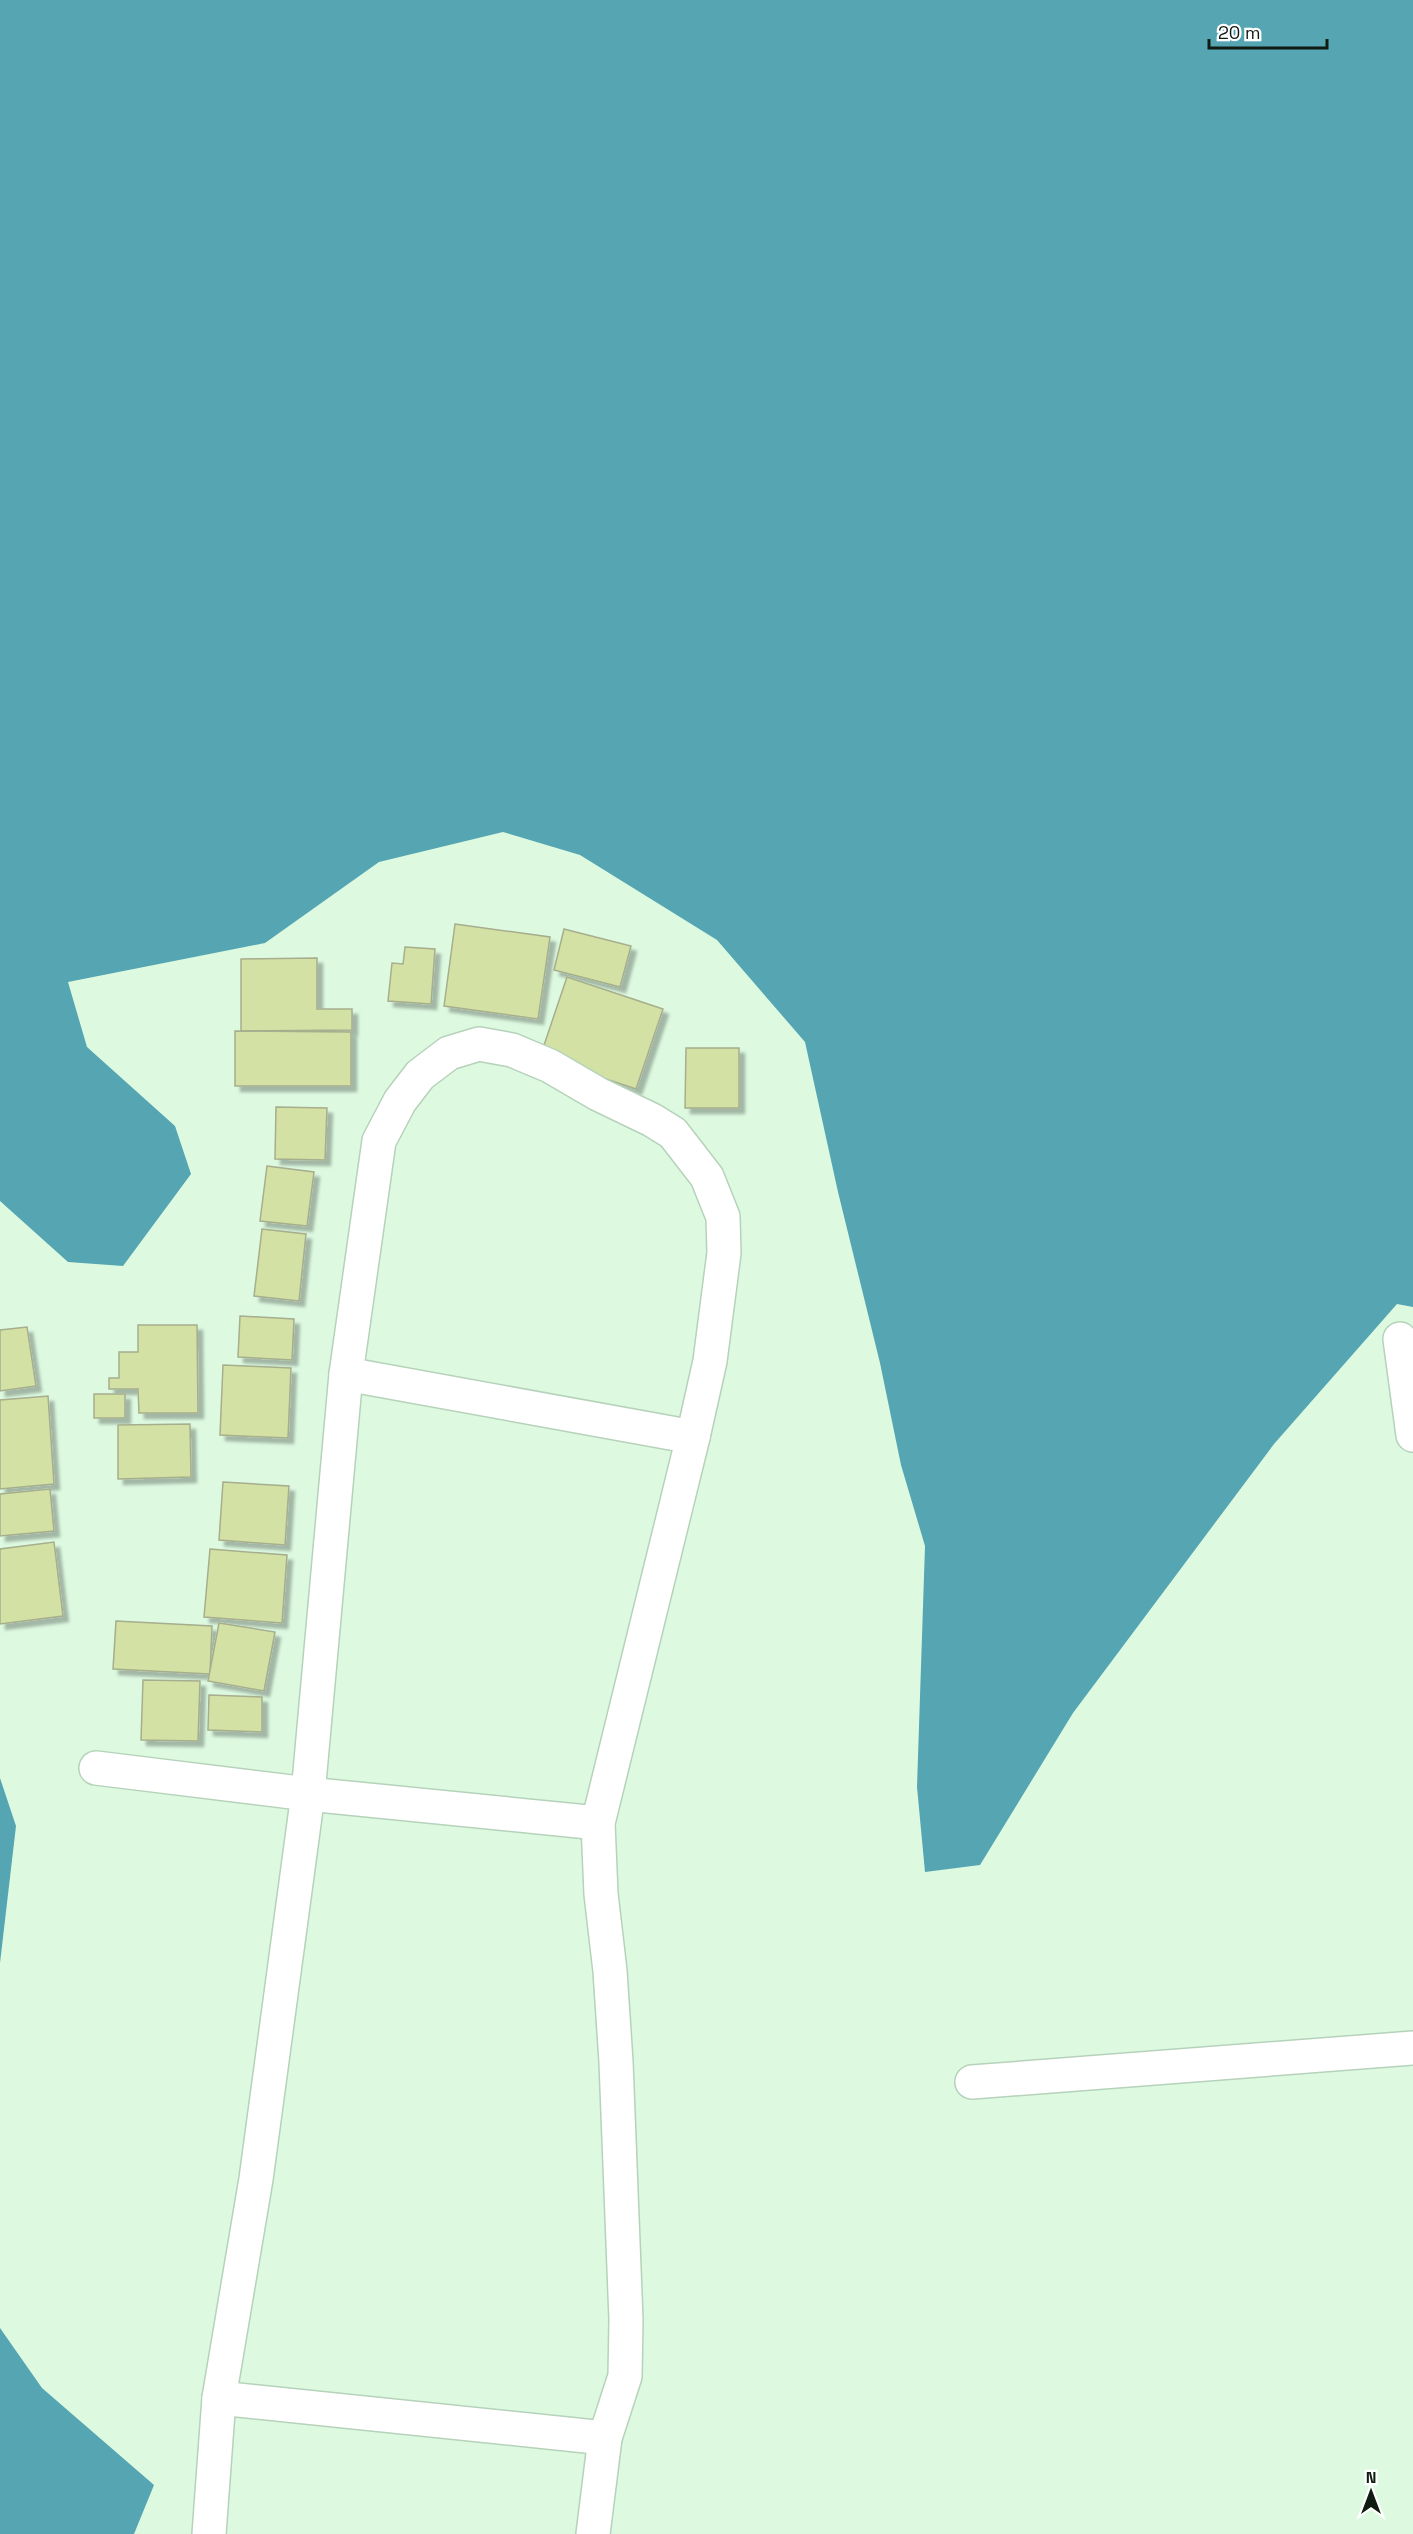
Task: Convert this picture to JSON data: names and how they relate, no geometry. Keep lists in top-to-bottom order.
{
  "scale_bar": "20 m",
  "north": "top"
}
